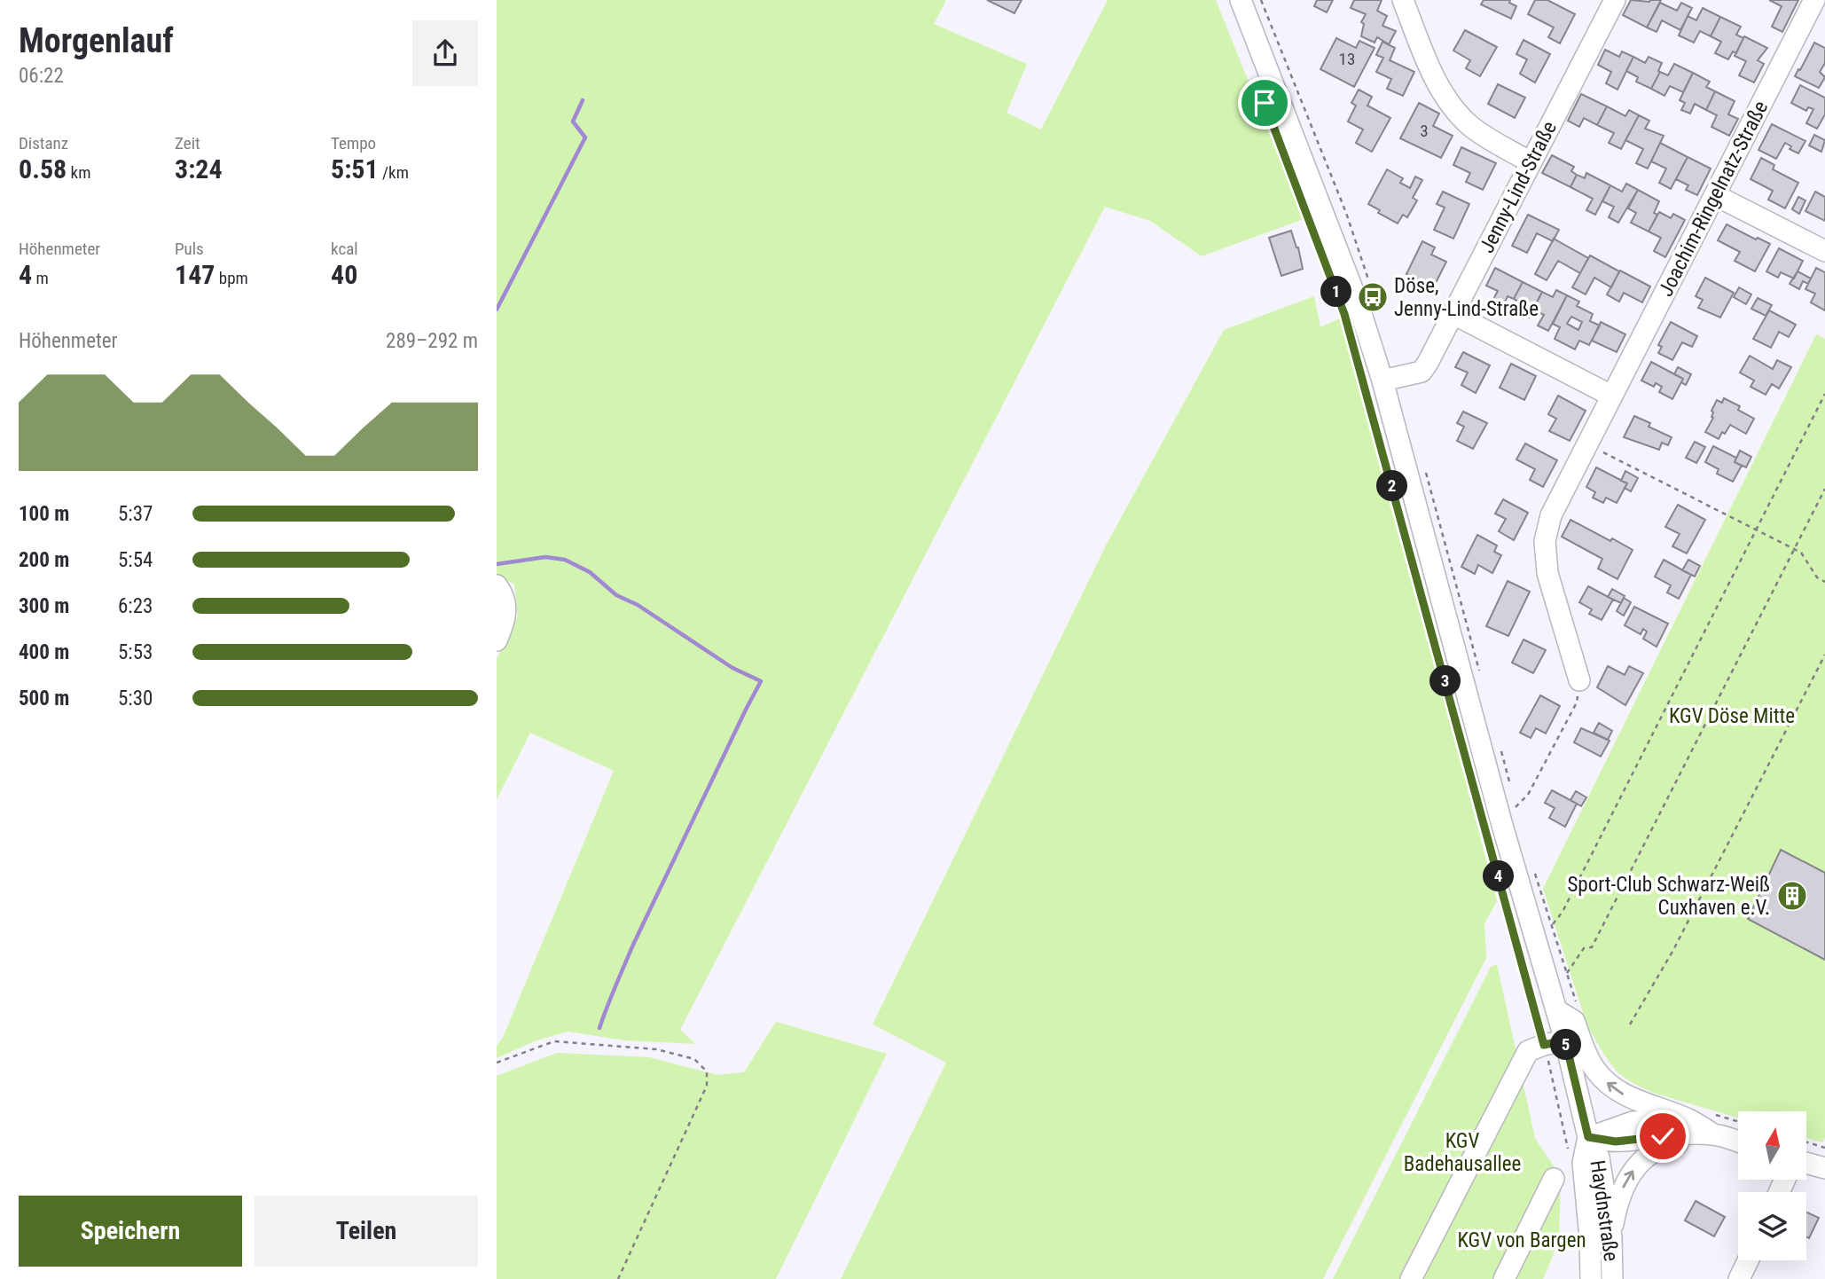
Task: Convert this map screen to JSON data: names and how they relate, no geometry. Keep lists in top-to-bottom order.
{
  "streets": {
    "street": ["Jenny-Lind-Straße", "Joachim-Ringelnatz-Straße", "Haydnstraße"]
  },
  "parks": ["KGV Döse Mitte", "KGV Badehausallee", "KGV von Bargen"],
  "places": {
    "bus stop": ["Döse, Jenny-Lind-Straße"],
    "building": ["Sport-Club Schwarz-Weiß Cuxhaven e.V."]
  },
  "house_numbers": ["13", "3"],
  "north": "top",
  "page": {
    "heading": ["Morgenlauf", "06:22"],
    "stats": [
      ["Distanz", "0.58 km"],
      ["Zeit", "3:24"],
      ["Tempo", "5:51 /km"],
      ["Höhenmeter", "4 m"],
      ["Puls", "147 bpm"],
      ["kcal", "40"]
    ],
    "pins": [
      "1",
      "2",
      "3",
      "4",
      "5"
    ],
    "chart": ["Höhenmeter", "289–292 m"],
    "list": [
      {
        "name": "100 m",
        "note": "5:37"
      },
      {
        "name": "200 m",
        "note": "5:54"
      },
      {
        "name": "300 m",
        "note": "6:23"
      },
      {
        "name": "400 m",
        "note": "5:53"
      },
      {
        "name": "500 m",
        "note": "5:30"
      }
    ],
    "buttons": ["Speichern", "Teilen"]
  }
}
